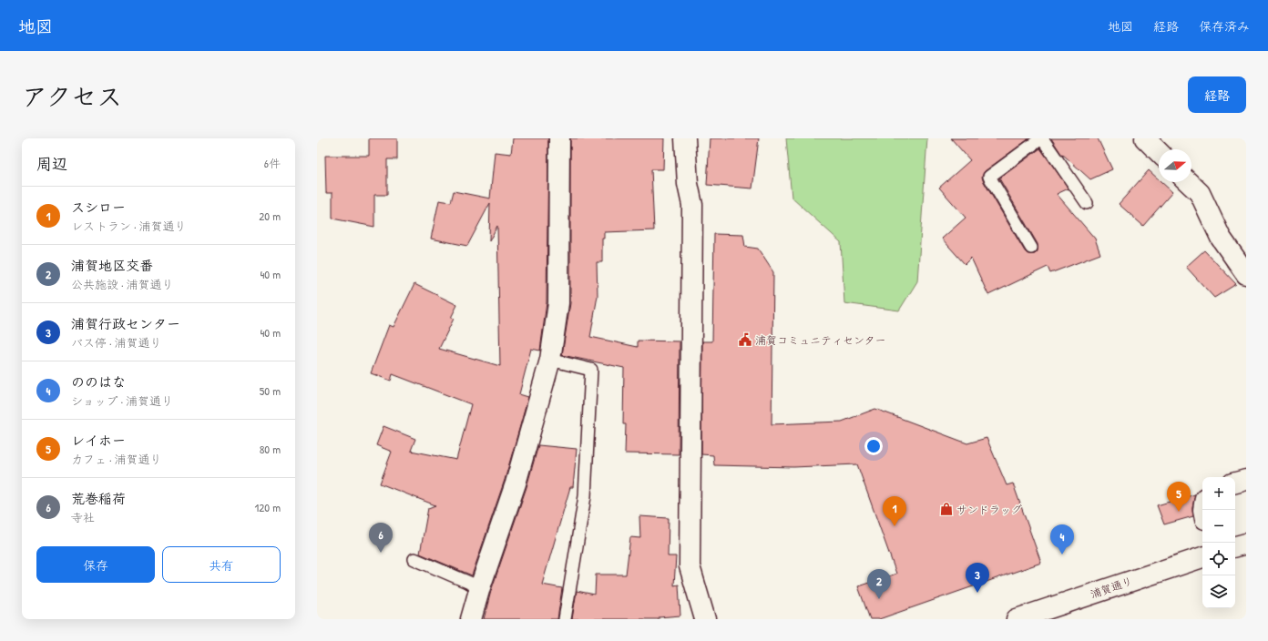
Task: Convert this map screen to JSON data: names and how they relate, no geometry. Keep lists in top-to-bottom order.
{
  "streets": {
    "street": ["浦賀通り"]
  },
  "places": {
    "public building": ["浦賀コミュニティセンター"],
    "shop": ["サンドラッグ"]
  },
  "north": "right",
  "page": {
    "header": "地図",
    "nav": ["地図", "経路", "保存済み"],
    "title": "アクセス",
    "buttons": [
      "経路",
      ["保存", "共有"]
    ],
    "heading": ["周辺", "6件"],
    "list": [
      {
        "mark": "1",
        "name": "スシロー",
        "note": "レストラン · 浦賀通り",
        "value": "20 m"
      },
      {
        "mark": "2",
        "name": "浦賀地区交番",
        "note": "公共施設 · 浦賀通り",
        "value": "40 m"
      },
      {
        "mark": "3",
        "name": "浦賀行政センター",
        "note": "バス停 · 浦賀通り",
        "value": "40 m"
      },
      {
        "mark": "4",
        "name": "ののはな",
        "note": "ショップ · 浦賀通り",
        "value": "50 m"
      },
      {
        "mark": "5",
        "name": "レイホー",
        "note": "カフェ · 浦賀通り",
        "value": "80 m"
      },
      {
        "mark": "6",
        "name": "荒巻稲荷",
        "note": "寺社",
        "value": "120 m"
      }
    ],
    "map_buttons": ["+", "−"],
    "pins": [
      "5",
      "1",
      "6",
      "4",
      "3",
      "2"
    ]
  }
}
